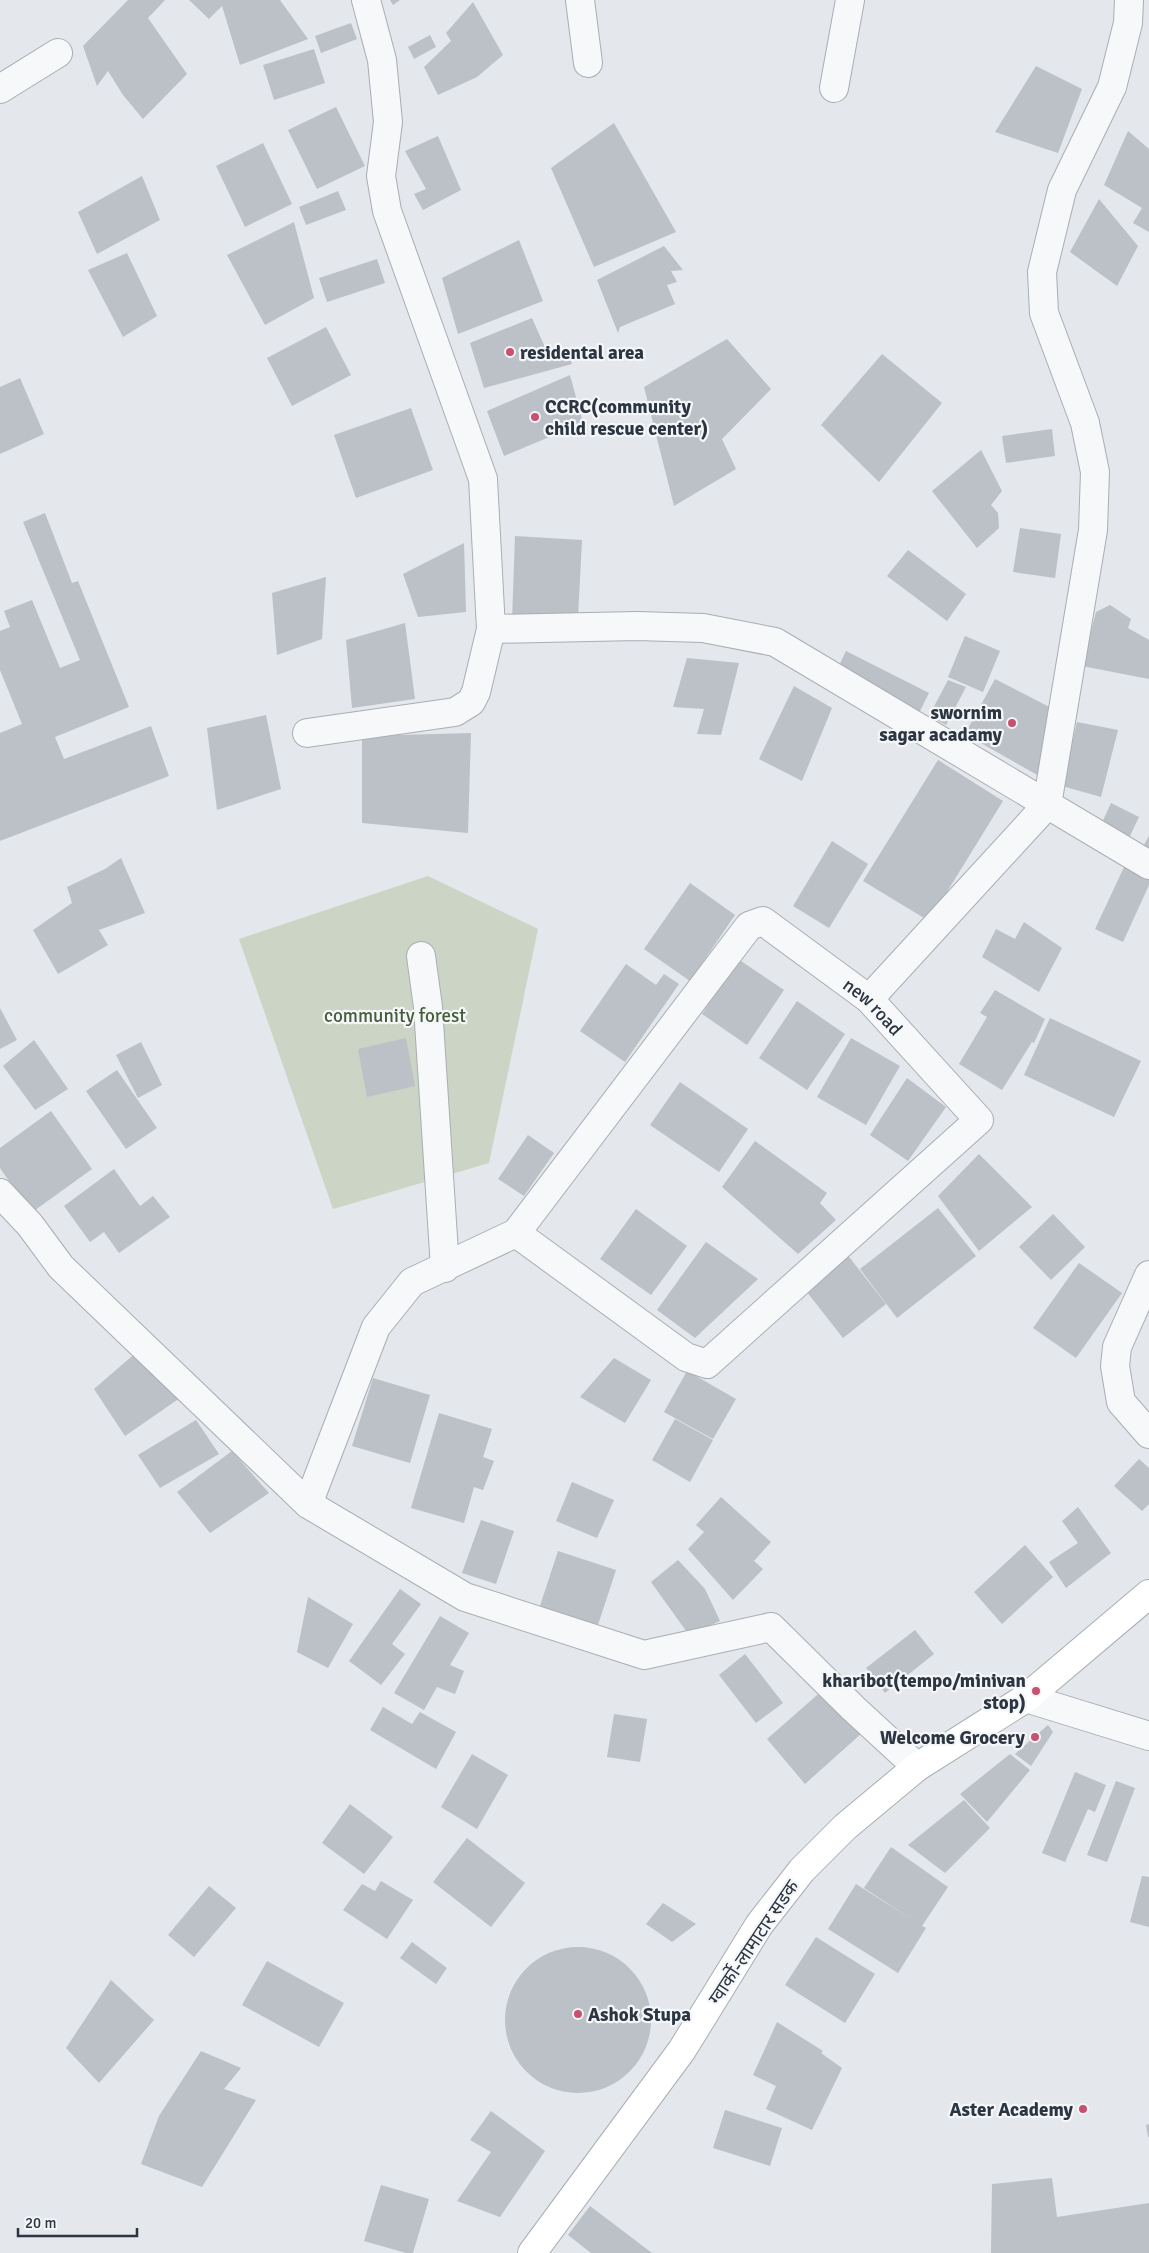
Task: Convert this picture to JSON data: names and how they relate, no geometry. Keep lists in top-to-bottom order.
{
  "streets": {
    "main road": ["ग्वार्को-लामाटार सडक"],
    "street": ["new road"]
  },
  "parks": ["community forest"],
  "places": [
    "residental area",
    "CCRC(community child rescue center)",
    "swornim sagar acadamy",
    "kharibot(tempo/minivan stop)",
    "Welcome Grocery",
    "Ashok Stupa",
    "Aster Academy"
  ],
  "scale_bar": "20 m"
}
